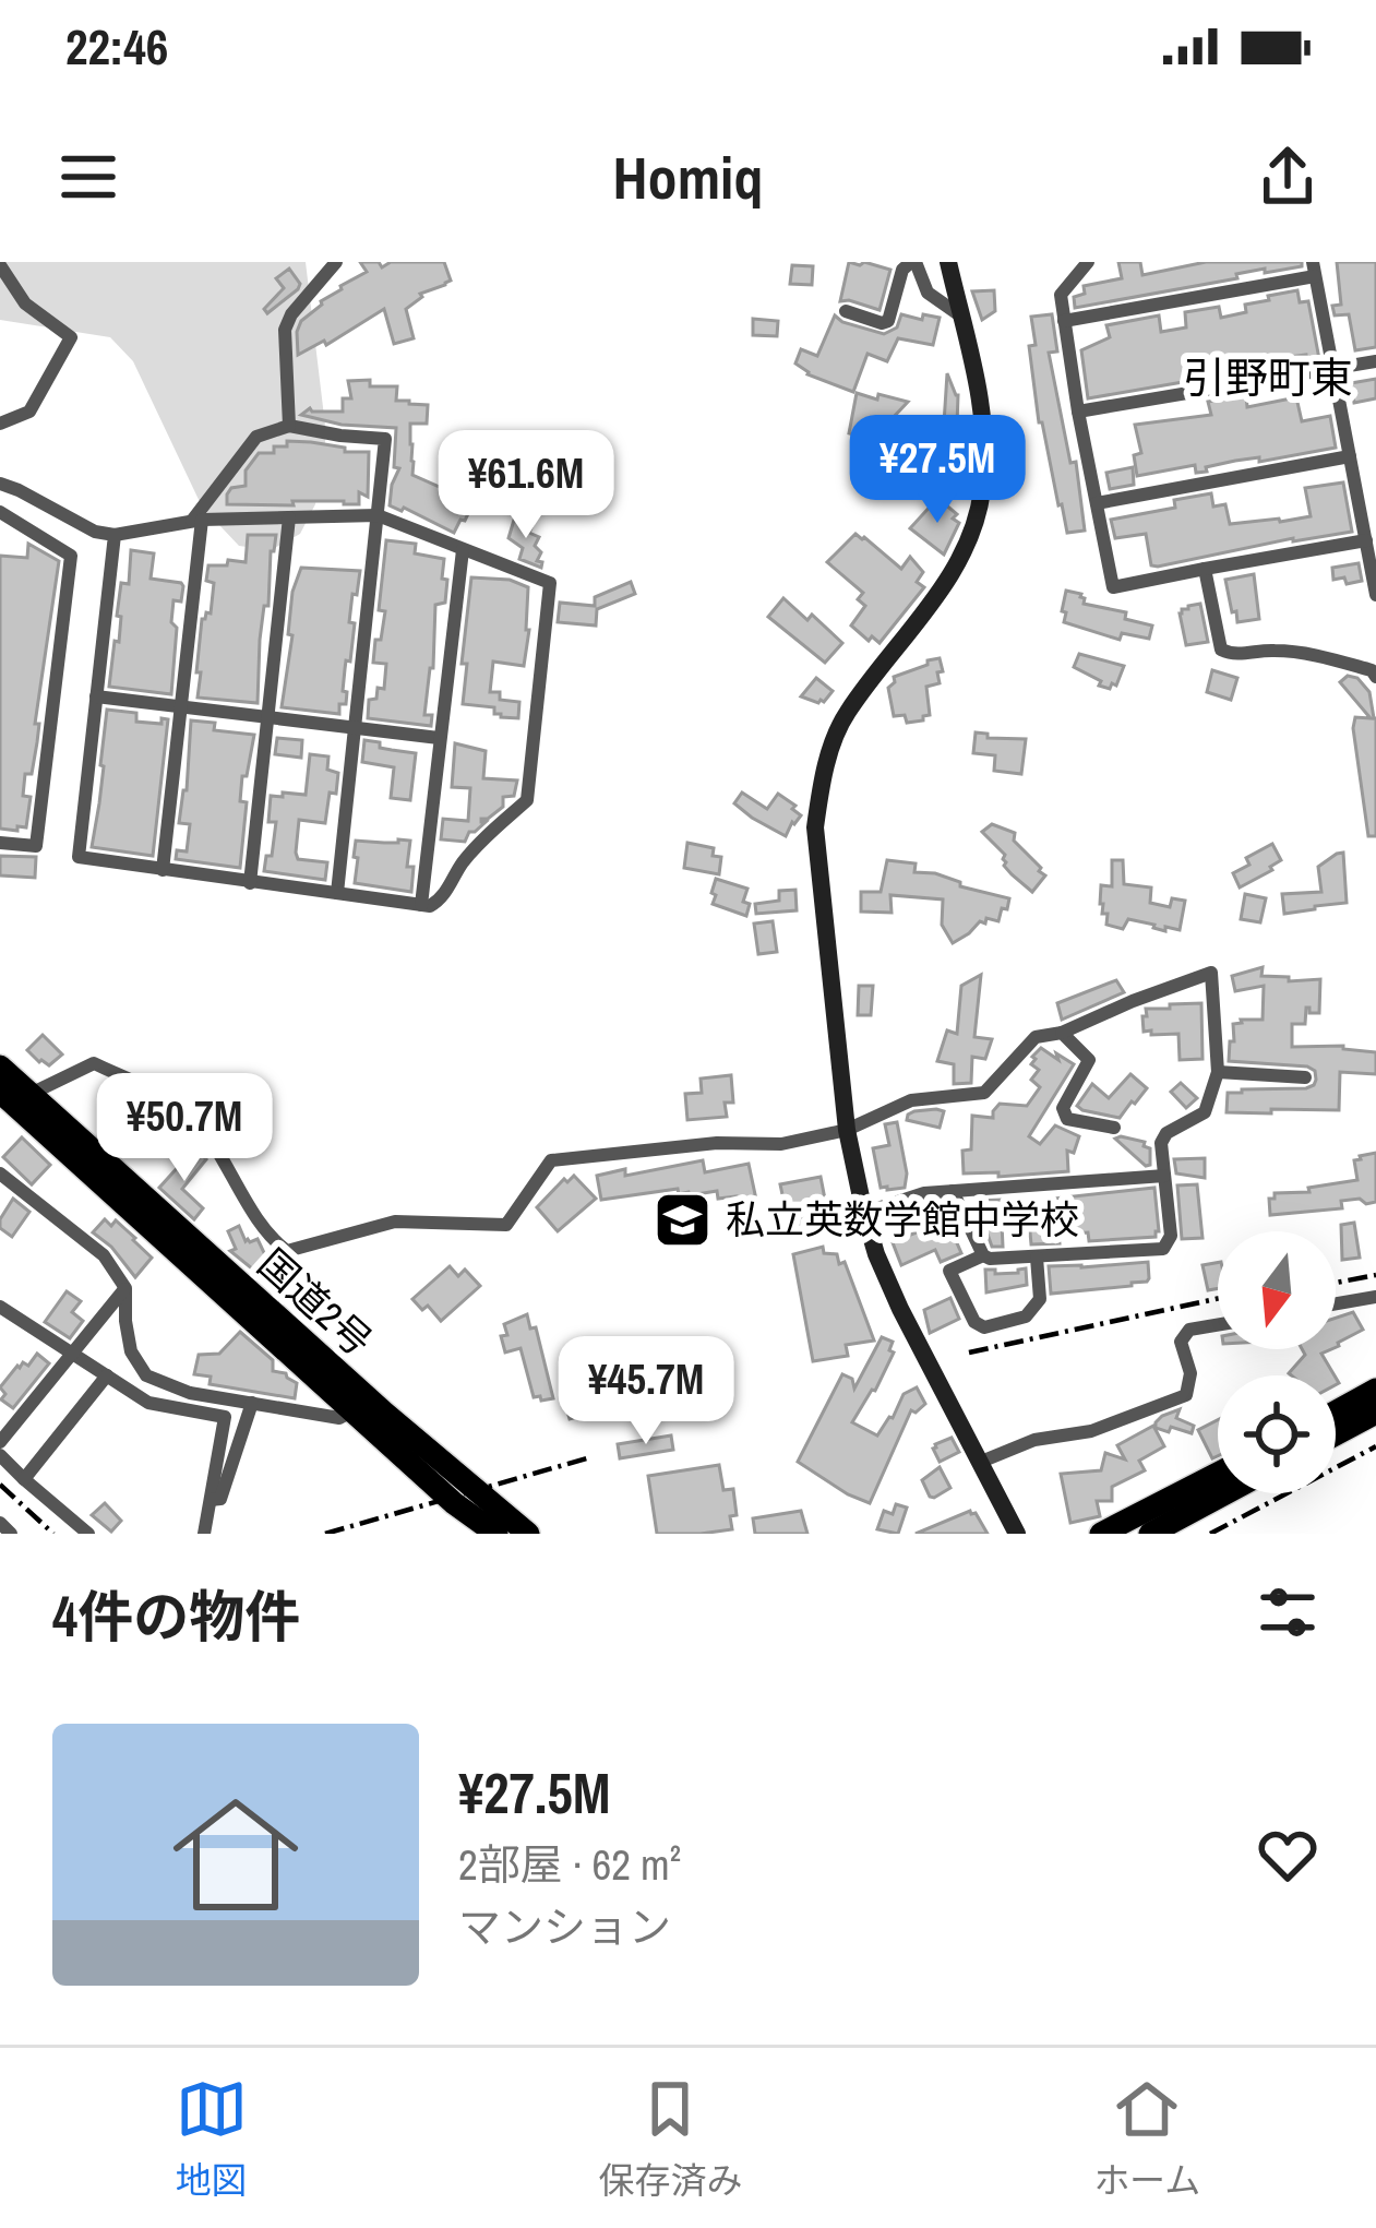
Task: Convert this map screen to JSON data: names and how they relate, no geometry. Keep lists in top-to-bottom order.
{
  "streets": {
    "highway": ["国道2号"]
  },
  "districts": ["引野町東"],
  "places": {
    "school or university": ["私立英数学館中学校"]
  },
  "north": "bottom",
  "page": {
    "status": "22:46",
    "header": "Homiq",
    "price": [
      "¥27.5M",
      "¥61.6M",
      "¥50.7M",
      "¥45.7M"
    ],
    "heading": "4件の物件",
    "list": [
      {
        "name": "¥27.5M",
        "note": "2部屋 · 62 m² · マンション"
      }
    ],
    "tabs": ["地図", "保存済み", "ホーム"]
  }
}
